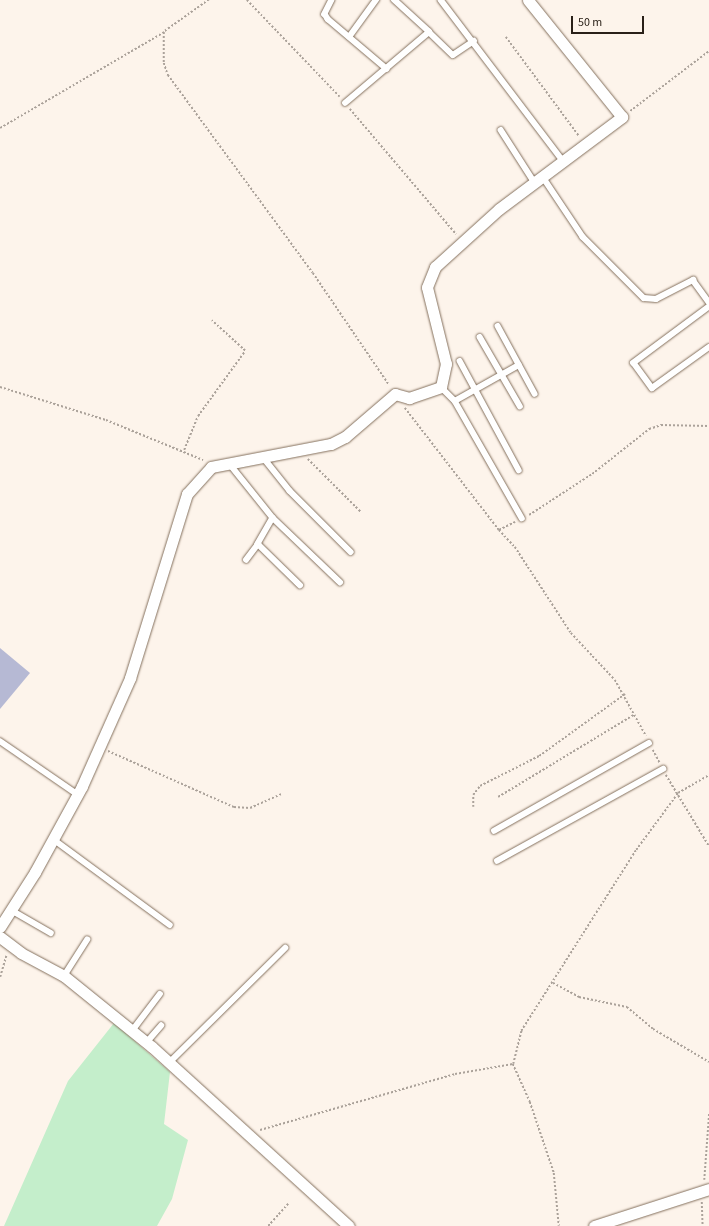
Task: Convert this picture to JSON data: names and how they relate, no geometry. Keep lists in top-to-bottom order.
{
  "scale_bar": "50 m"
}
